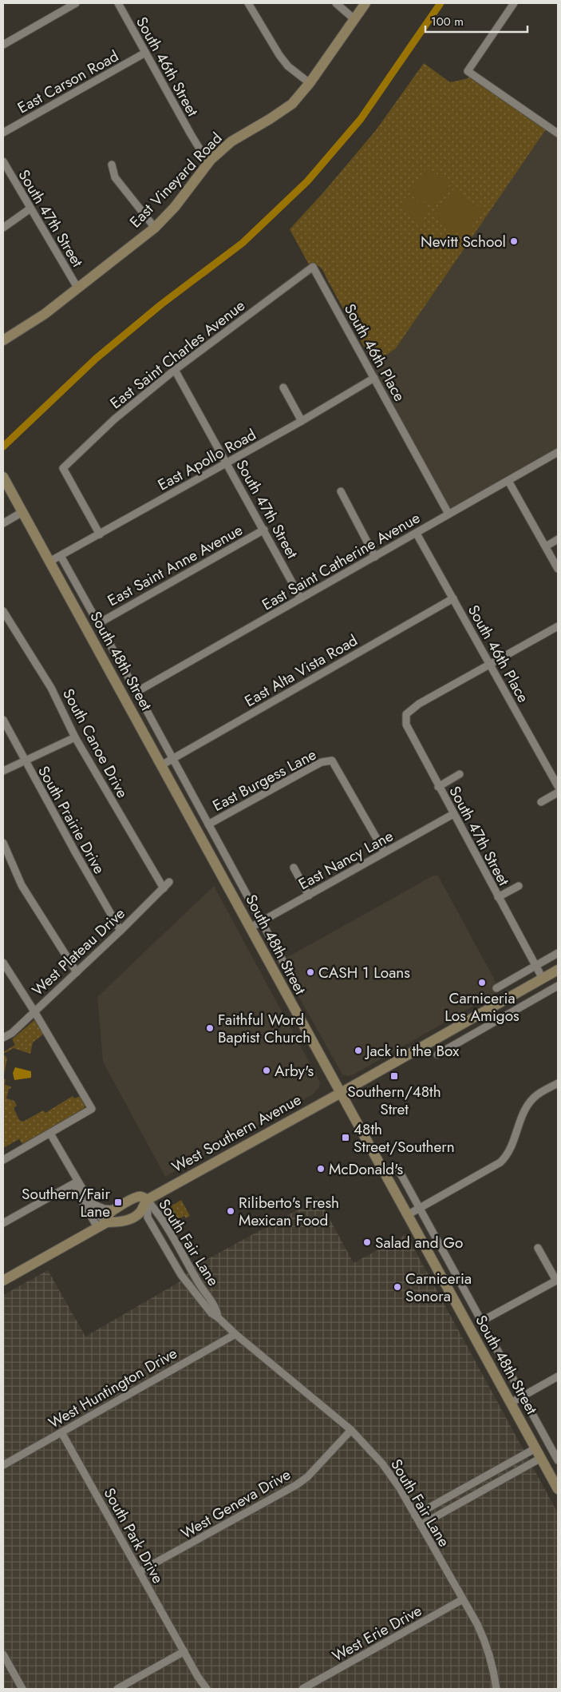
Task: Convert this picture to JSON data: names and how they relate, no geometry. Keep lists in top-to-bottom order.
{
  "streets": {
    "main road": ["East Vineyard Road", "South 48th Street", "West Southern Avenue"],
    "street": [
      "South 46th Street",
      "East Carson Road",
      "South 47th Street",
      "South 46th Place",
      "East Saint Charles Avenue",
      "East Apollo Road",
      "East Saint Catherine Avenue",
      "East Saint Anne Avenue",
      "East Alta Vista Road",
      "South Canoe Drive",
      "East Burgess Lane",
      "South Prairie Drive",
      "East Nancy Lane",
      "West Plateau Drive",
      "South Fair Lane",
      "West Huntington Drive",
      "West Geneva Drive",
      "South Park Drive",
      "West Erie Drive"
    ]
  },
  "crossings": [
    ["South 46th Street", "East Carson Road"],
    ["South 46th Street", "East Vineyard Road"],
    ["East Vineyard Road", "South 47th Street"],
    ["South 47th Street", "South 46th Place"],
    ["South 47th Street", "East Saint Charles Avenue"],
    ["South 47th Street", "East Apollo Road"],
    ["South 47th Street", "East Saint Catherine Avenue"],
    ["South 47th Street", "East Saint Anne Avenue"],
    ["South 47th Street", "East Nancy Lane"],
    ["South 47th Street", "West Southern Avenue"],
    ["South 46th Place", "East Saint Charles Avenue"],
    ["South 46th Place", "East Apollo Road"],
    ["South 46th Place", "East Saint Catherine Avenue"],
    ["South 46th Place", "East Alta Vista Road"],
    ["East Saint Charles Avenue", "East Apollo Road"],
    ["East Apollo Road", "South 48th Street"],
    ["East Saint Catherine Avenue", "South 48th Street"],
    ["East Saint Anne Avenue", "South 48th Street"],
    ["South 48th Street", "East Alta Vista Road"],
    ["South 48th Street", "East Burgess Lane"],
    ["South 48th Street", "East Nancy Lane"],
    ["South 48th Street", "West Southern Avenue"],
    ["South Canoe Drive", "West Plateau Drive"],
    ["East Burgess Lane", "East Nancy Lane"],
    ["South Prairie Drive", "West Plateau Drive"],
    ["West Southern Avenue", "South Fair Lane"],
    ["South Fair Lane", "West Huntington Drive"],
    ["South Fair Lane", "West Geneva Drive"],
    ["South Fair Lane", "West Erie Drive"],
    ["West Huntington Drive", "South Park Drive"],
    ["West Geneva Drive", "South Park Drive"]
  ],
  "places": {
    "other": [
      "Nevitt School",
      "CASH 1 Loans",
      "Carniceria Los Amigos",
      "Faithful Word Baptist Church",
      "Jack in the Box",
      "Arby's",
      "McDonald's",
      "Riliberto's Fresh Mexican Food",
      "Salad and Go",
      "Carniceria Sonora"
    ],
    "transit": ["Southern/48th Stret", "48th Street/Southern", "Southern/Fair Lane"]
  },
  "scale_bar": "100 m"
}
